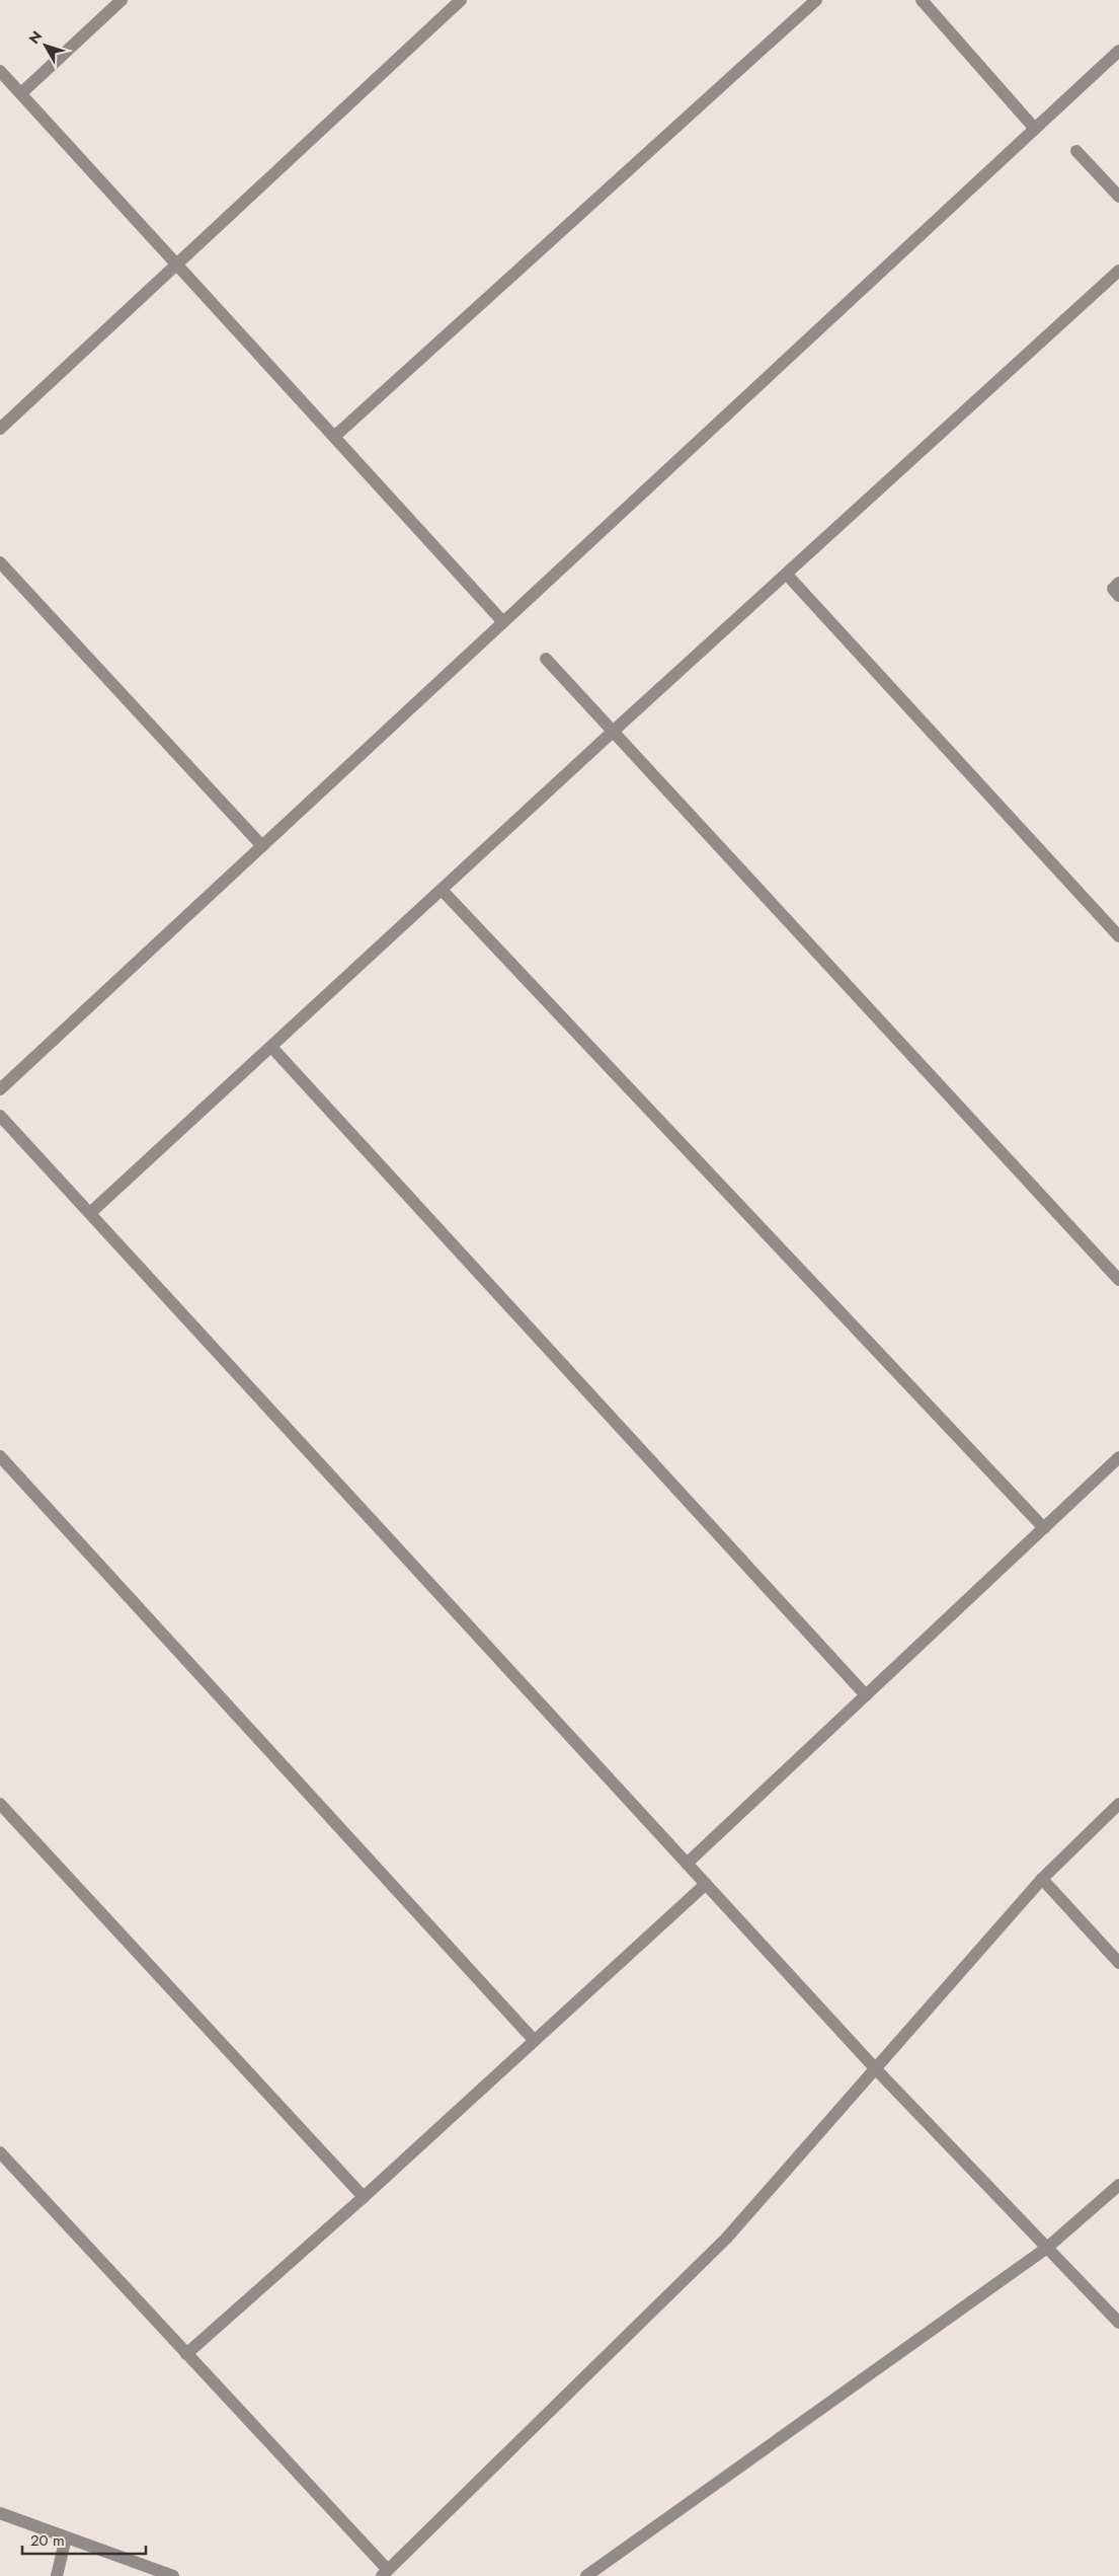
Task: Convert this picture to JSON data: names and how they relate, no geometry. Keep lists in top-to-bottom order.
{
  "scale_bar": "20 m",
  "north": "top left"
}
